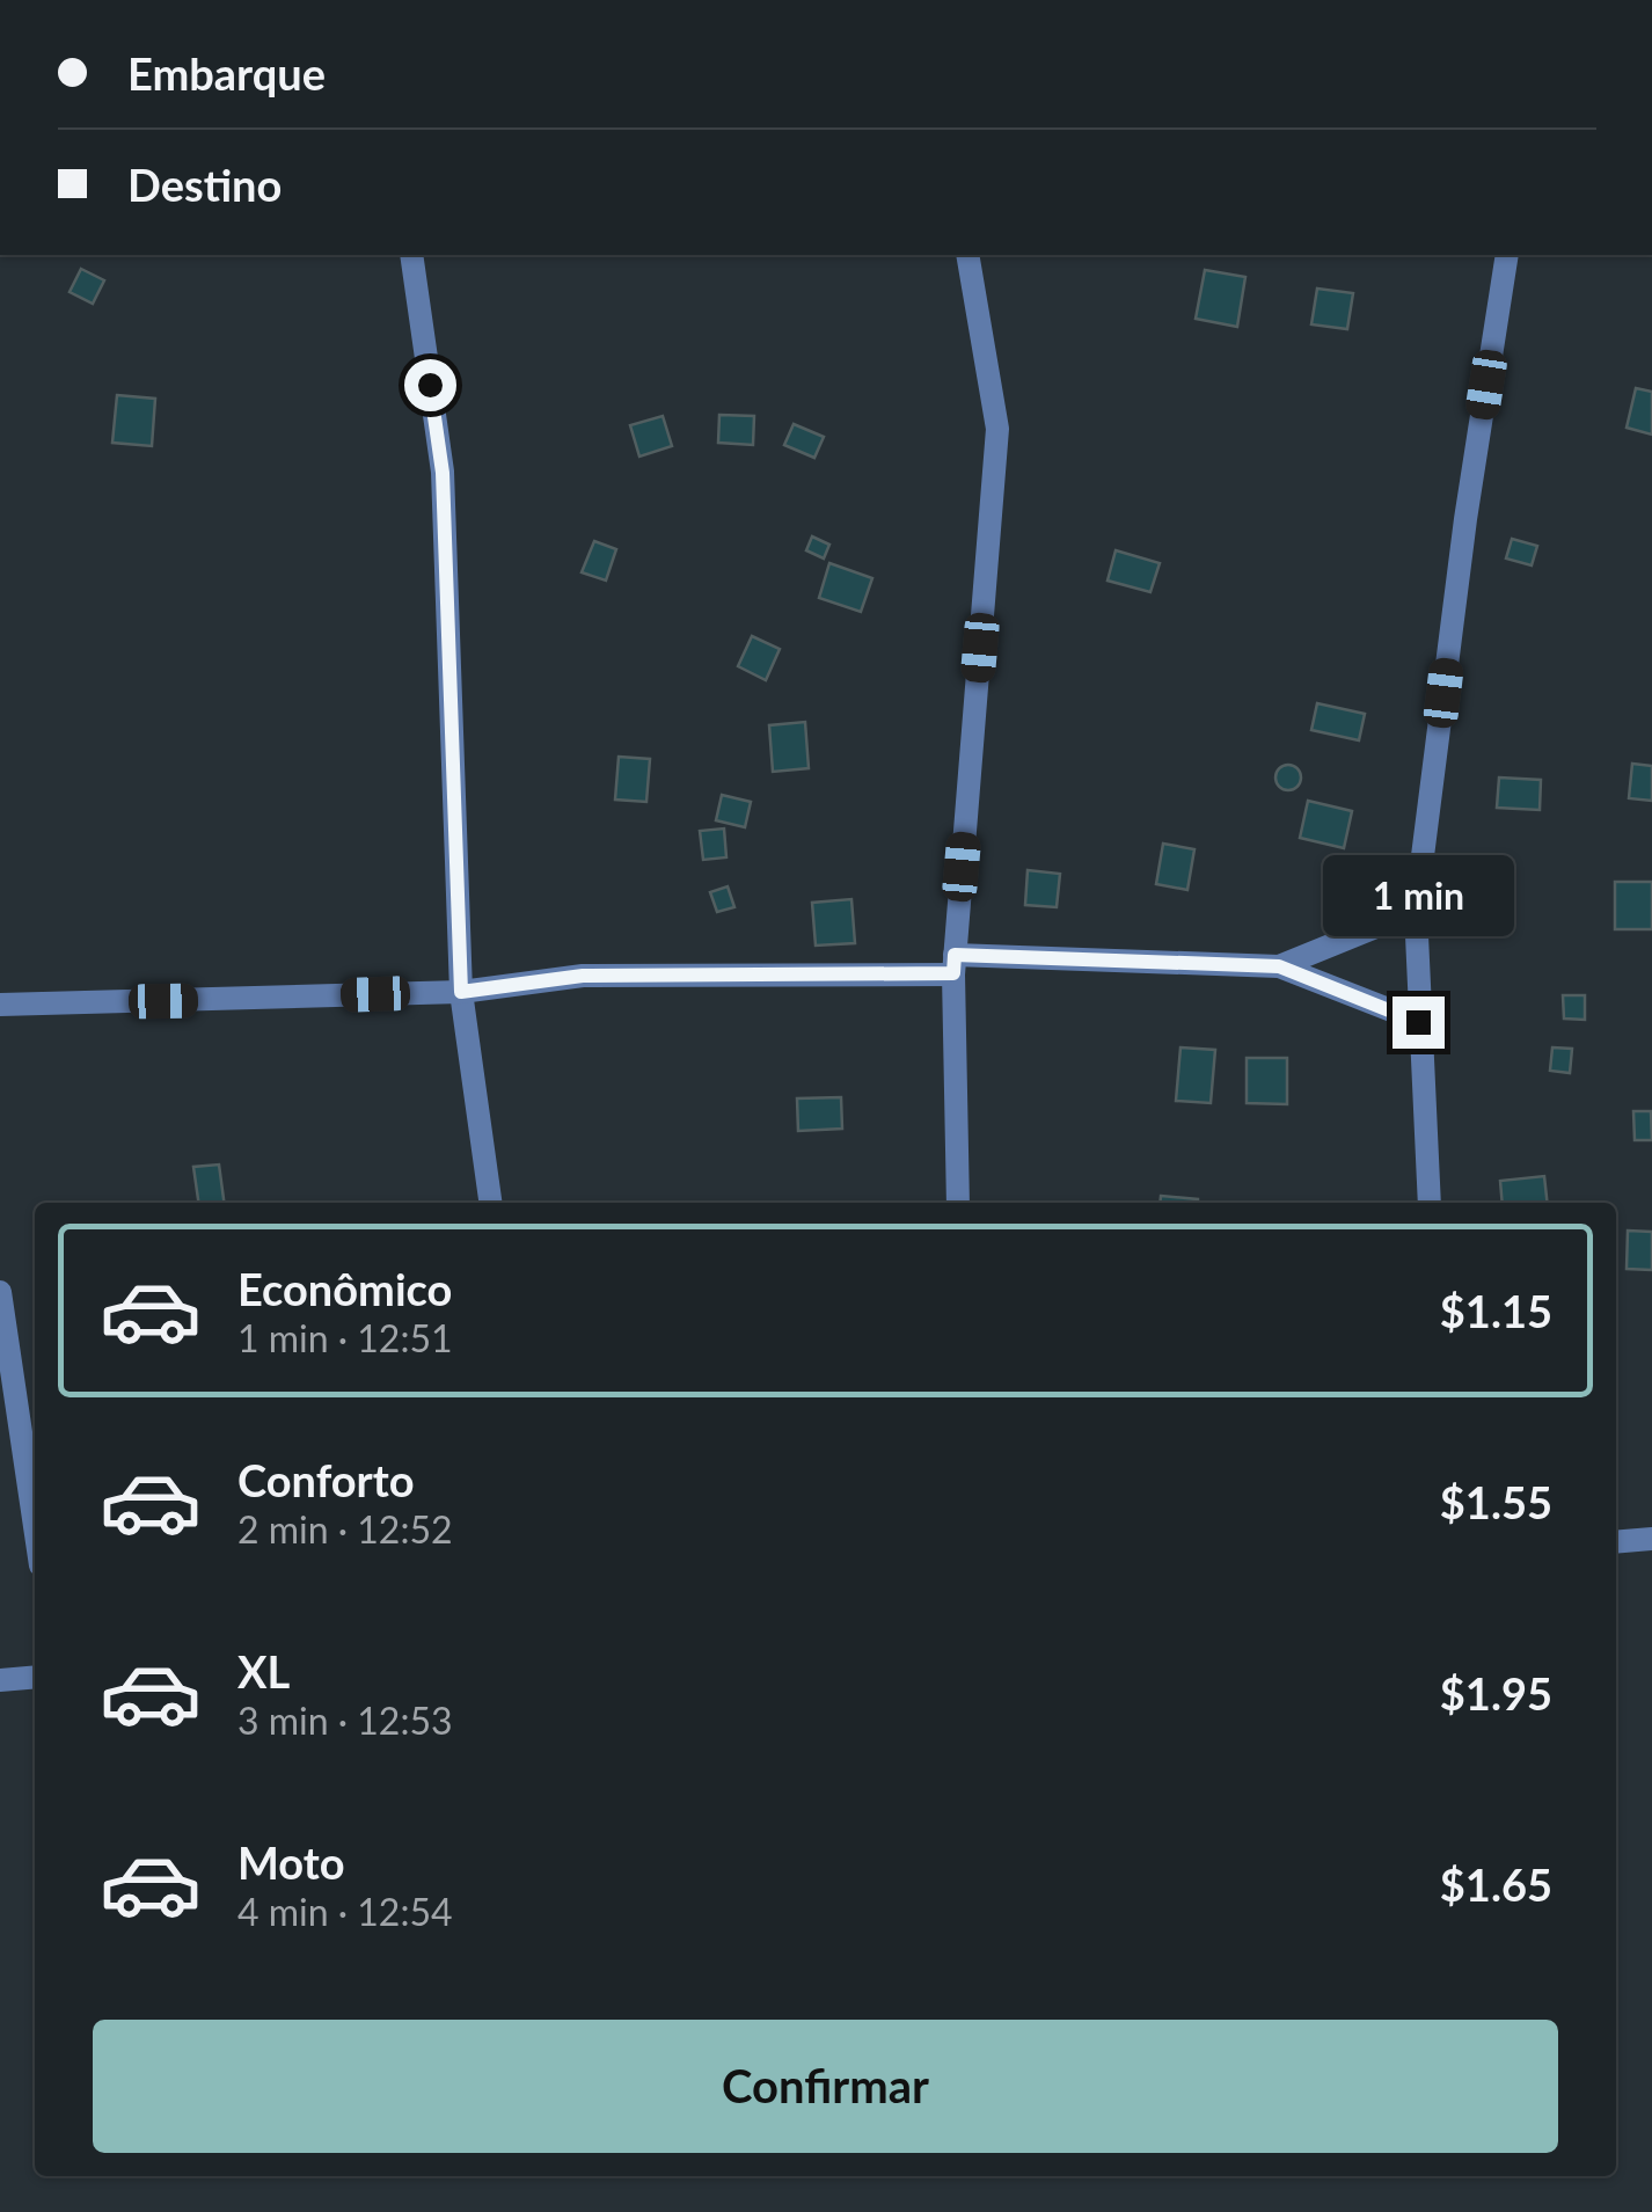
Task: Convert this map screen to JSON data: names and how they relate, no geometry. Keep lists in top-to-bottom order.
{
  "page": {
    "banner": ["Embarque", "Destino"],
    "bubble": "1 min",
    "list": [
      {
        "name": "Econômico",
        "note": "1 min · 12:51",
        "value": "$1.15"
      },
      {
        "name": "Conforto",
        "note": "2 min · 12:52",
        "value": "$1.55"
      },
      {
        "name": "XL",
        "note": "3 min · 12:53",
        "value": "$1.95"
      },
      {
        "name": "Moto",
        "note": "4 min · 12:54",
        "value": "$1.65"
      }
    ],
    "buttons": "Confirmar"
  }
}
